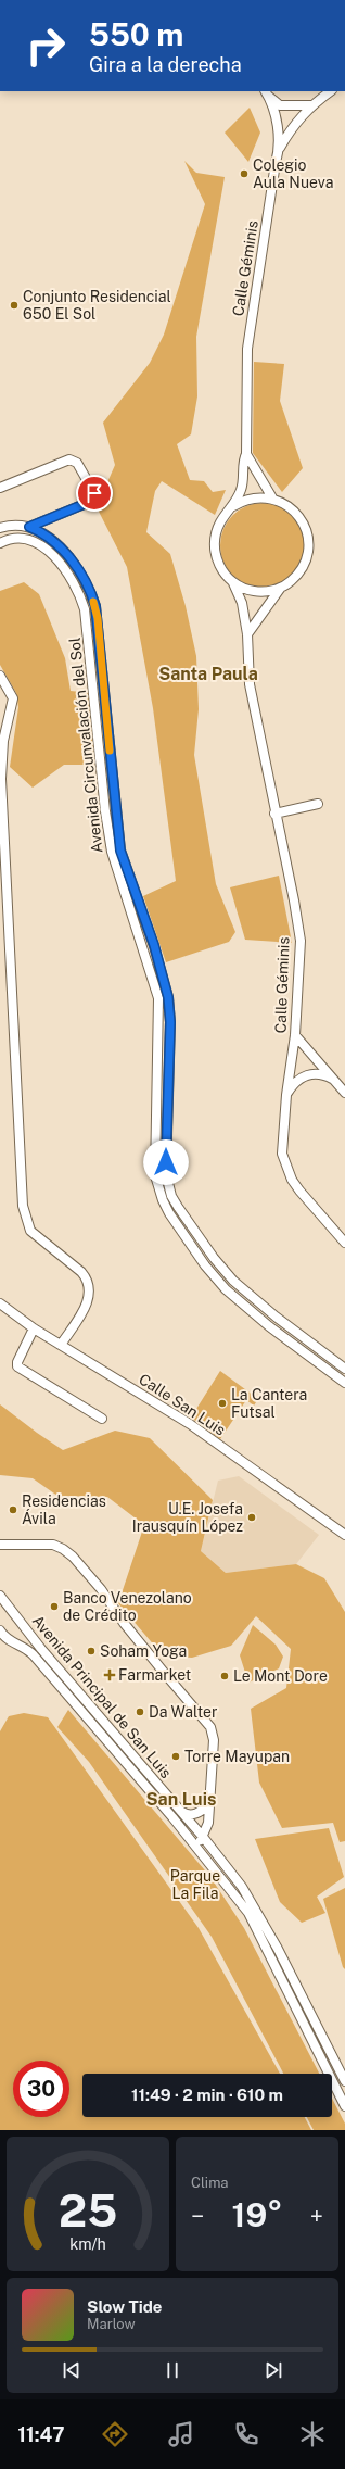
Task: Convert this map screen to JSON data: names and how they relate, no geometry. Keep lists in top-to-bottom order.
{
  "streets": {
    "street": [
      "Calle Géminis",
      "Avenida Circunvalación del Sol",
      "Calle San Luis",
      "Avenida Principal de San Luis"
    ]
  },
  "districts": ["Santa Paula", "San Luis"],
  "parks": ["Parque La Fila"],
  "places": {
    "other": [
      "Colegio Aula Nueva",
      "Conjunto Residencial 650 El Sol",
      "La Cantera Futsal",
      "Residencias Ávila",
      "U.E. Josefa Irausquín López",
      "Banco Venezolano de Crédito",
      "Soham Yoga",
      "Le Mont Dore",
      "Da Walter",
      "Torre Mayupan"
    ],
    "health": ["Farmarket"]
  },
  "page": {
    "turn": ["550 m", "Gira a la derecha"],
    "limit": "30",
    "trip": "11:49 · 2 min · 610 m",
    "tile": "Clima",
    "heat": ["−", "19°", "+"],
    "song": ["Slow Tide", "Marlow"],
    "tabs": "11:47",
    "gauge": ["25", "km/h"]
  }
}
